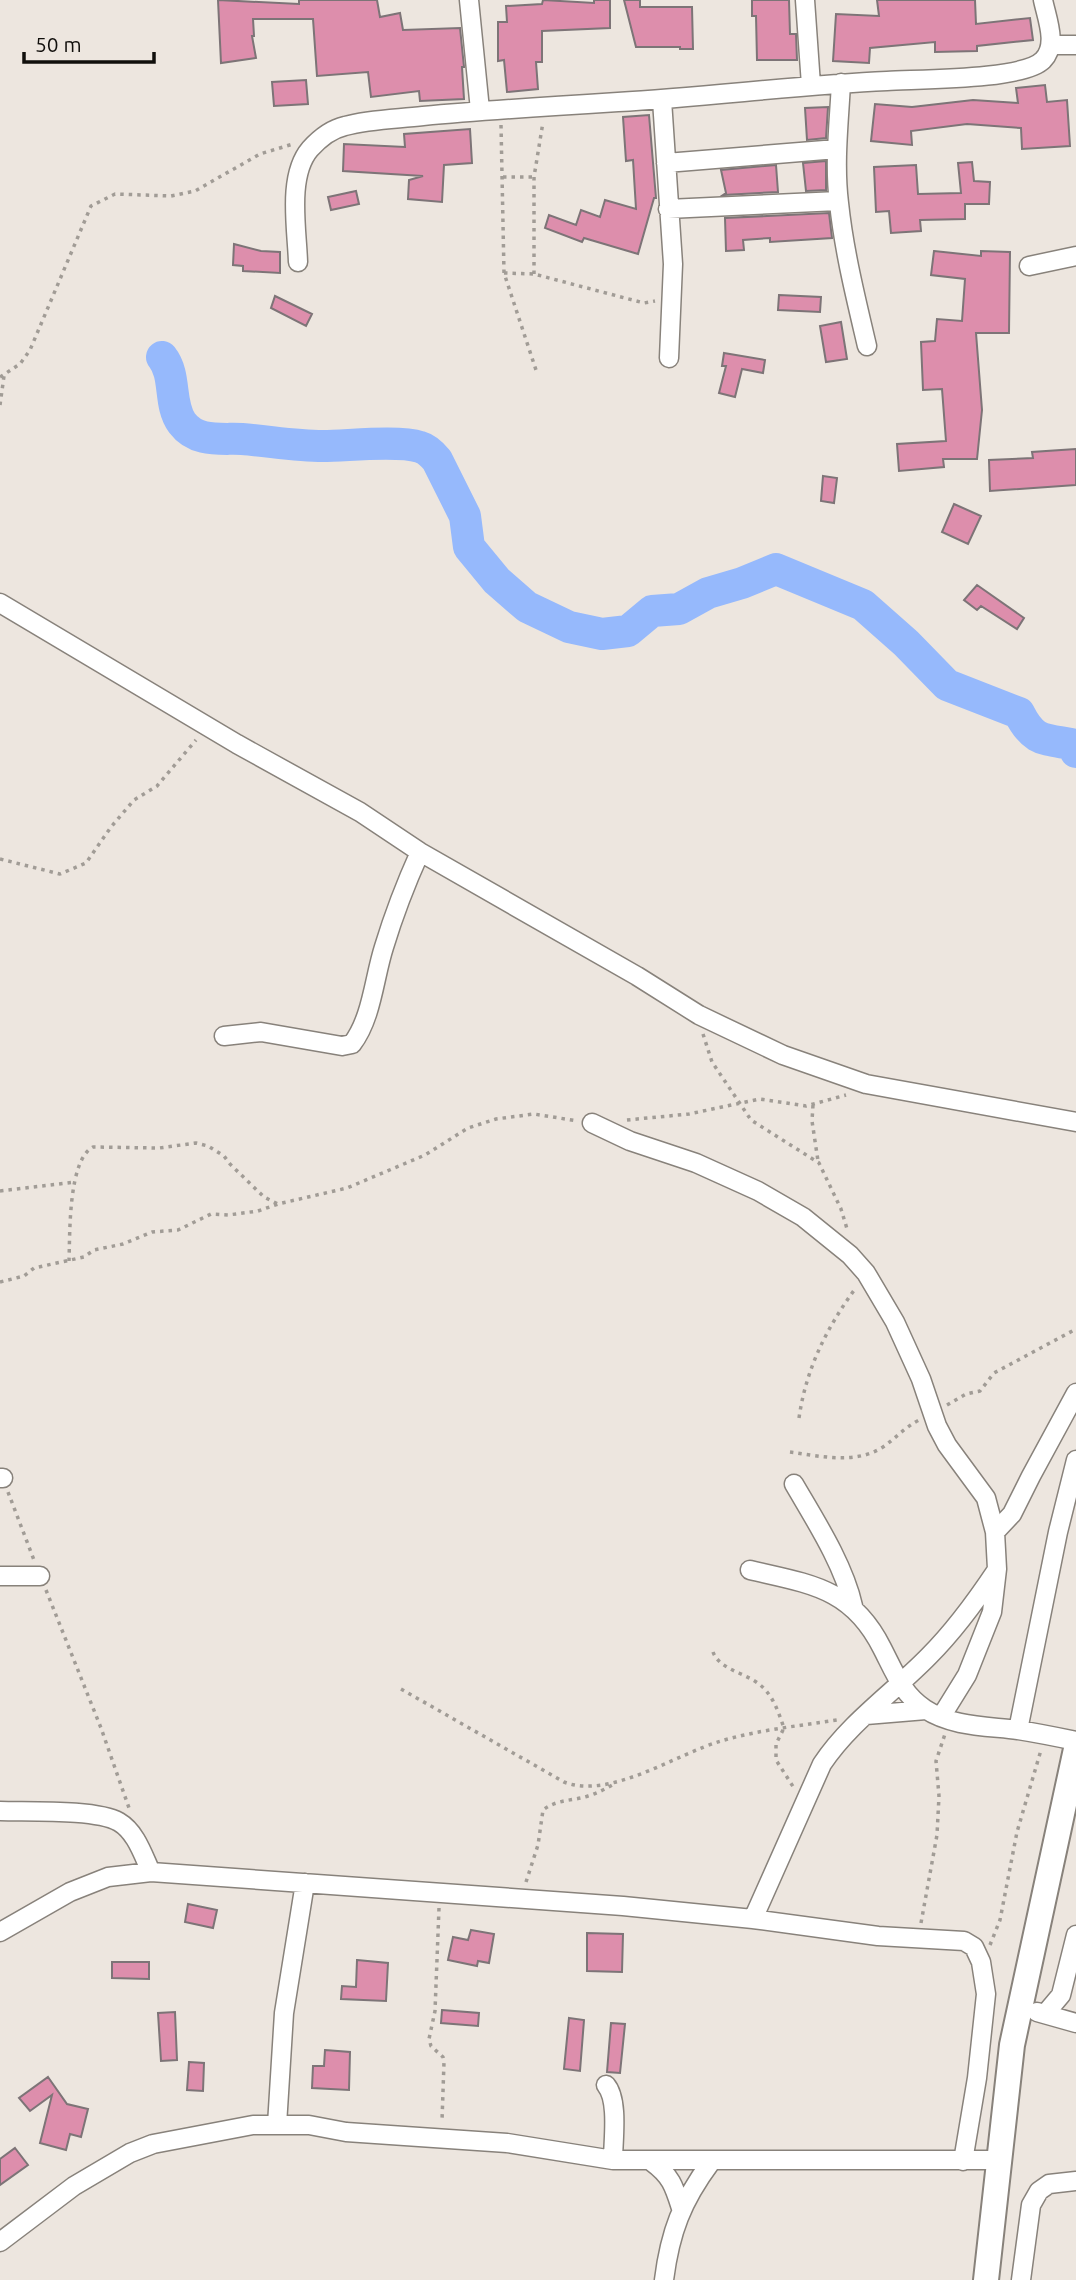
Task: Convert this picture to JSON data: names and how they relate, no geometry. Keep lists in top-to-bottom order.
{
  "scale_bar": "50 m"
}
